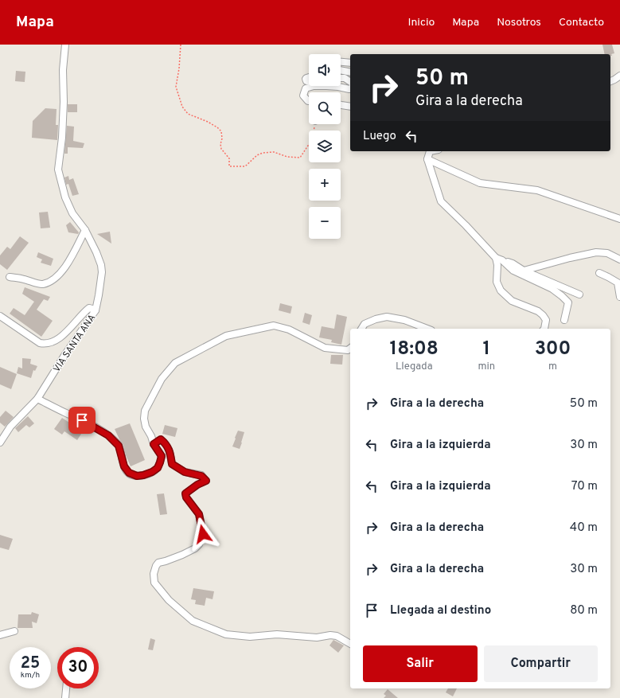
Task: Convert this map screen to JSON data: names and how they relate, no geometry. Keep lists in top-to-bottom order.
{
  "streets": {
    "street": ["VIA SANTA ANA"]
  },
  "page": {
    "header": "Mapa",
    "nav": [
      "Inicio",
      "Mapa",
      "Nosotros",
      "Contacto"
    ],
    "map_buttons": ["+", "−"],
    "turn": ["50 m", "Gira a la derecha"],
    "then": "Luego",
    "eta": [
      "18:08",
      "Llegada",
      "1",
      "min",
      "300",
      "m"
    ],
    "list": [
      {
        "name": "Gira a la derecha",
        "value": "50 m"
      },
      {
        "name": "Gira a la izquierda",
        "value": "30 m"
      },
      {
        "name": "Gira a la izquierda",
        "value": "70 m"
      },
      {
        "name": "Gira a la derecha",
        "value": "40 m"
      },
      {
        "name": "Gira a la derecha",
        "value": "30 m"
      },
      {
        "name": "Llegada al destino",
        "value": "80 m"
      }
    ],
    "buttons": ["Salir", "Compartir"],
    "speed": "25 km/h",
    "limit": "30"
  }
}
